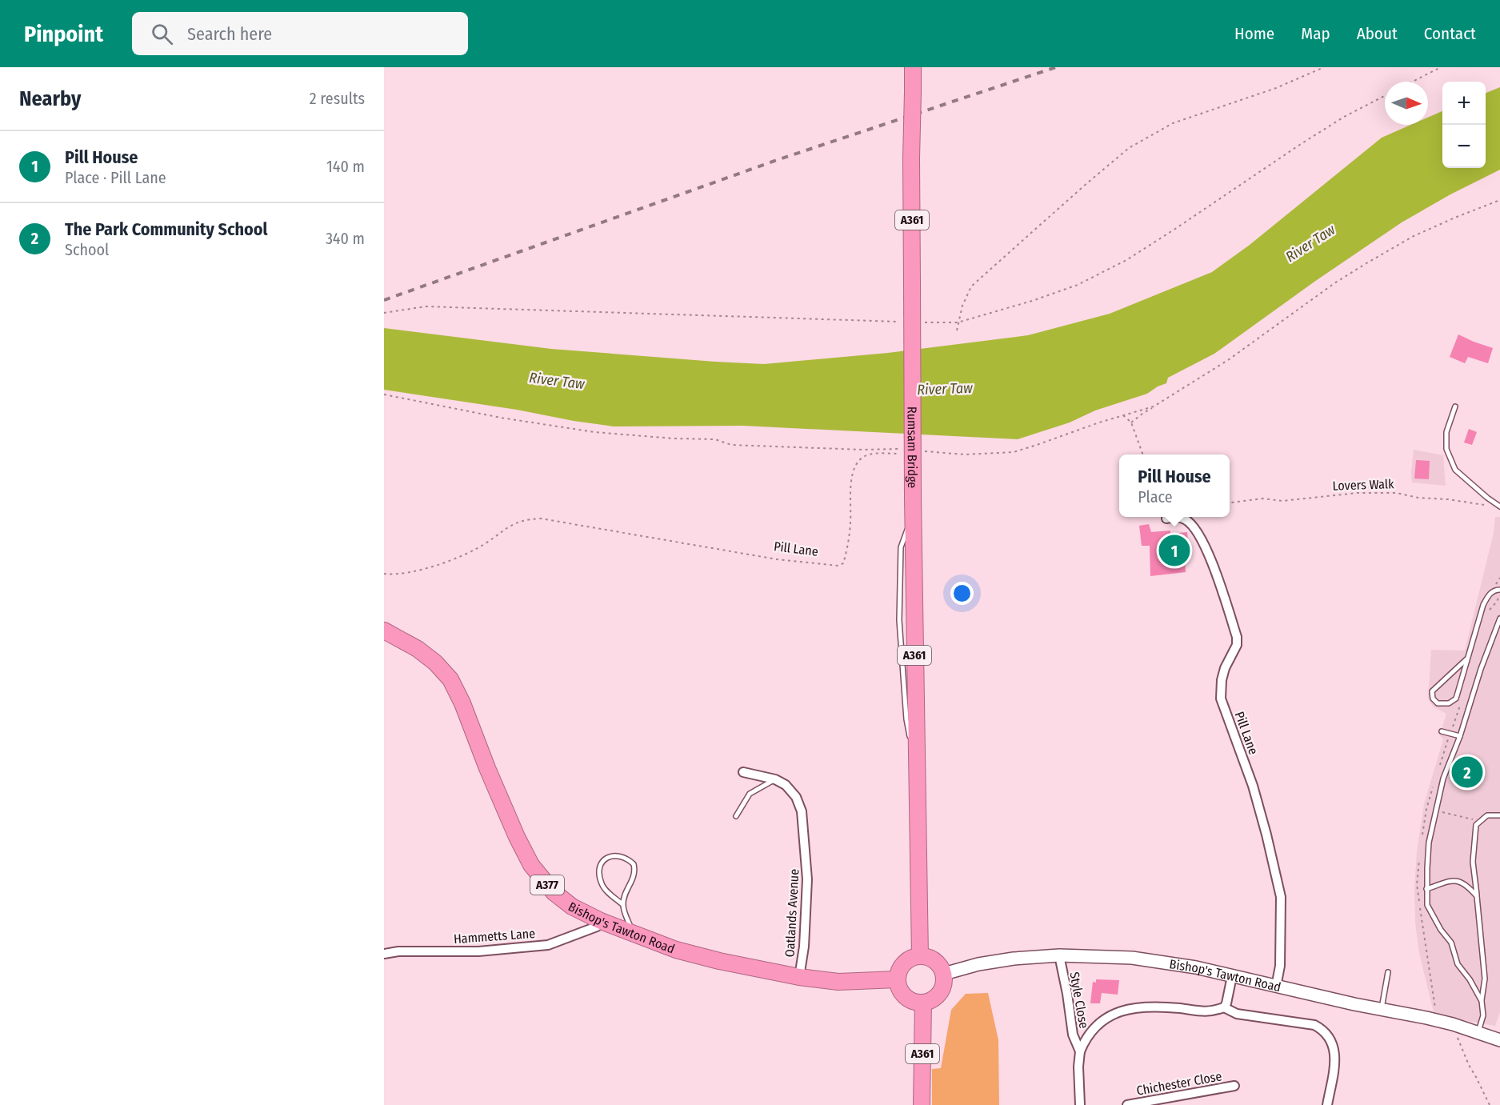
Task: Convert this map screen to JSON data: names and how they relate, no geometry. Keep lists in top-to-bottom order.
{
  "streets": {
    "highway": [
      "A361",
      "Rumsam Bridge",
      "A377",
      "Bishop's Tawton Road"
    ],
    "street": [
      "Pill Lane",
      "Oatlands Avenue",
      "Hammetts Lane",
      "Style Close",
      "Chichester Close"
    ],
    "path": ["Lovers Walk"]
  },
  "crossings": [
    ["A361", "Rumsam Bridge"],
    ["A361", "Bishop's Tawton Road"],
    ["Rumsam Bridge", "Bishop's Tawton Road"],
    ["Pill Lane", "Bishop's Tawton Road"],
    ["Oatlands Avenue", "Bishop's Tawton Road"],
    ["Bishop's Tawton Road", "Hammetts Lane"],
    ["Bishop's Tawton Road", "Style Close"]
  ],
  "water": ["River Taw"],
  "north": "right",
  "page": {
    "header": "Pinpoint",
    "search": "Search here",
    "nav": [
      "Home",
      "Map",
      "About",
      "Contact"
    ],
    "heading": ["Nearby", "2 results"],
    "map_buttons": ["+", "−"],
    "list": [
      {
        "mark": "1",
        "name": "Pill House",
        "note": "Place · Pill Lane",
        "value": "140 m"
      },
      {
        "mark": "2",
        "name": "The Park Community School",
        "note": "School",
        "value": "340 m"
      }
    ],
    "popup": ["Pill House", "Place"],
    "pins": ["1", "2"]
  }
}
